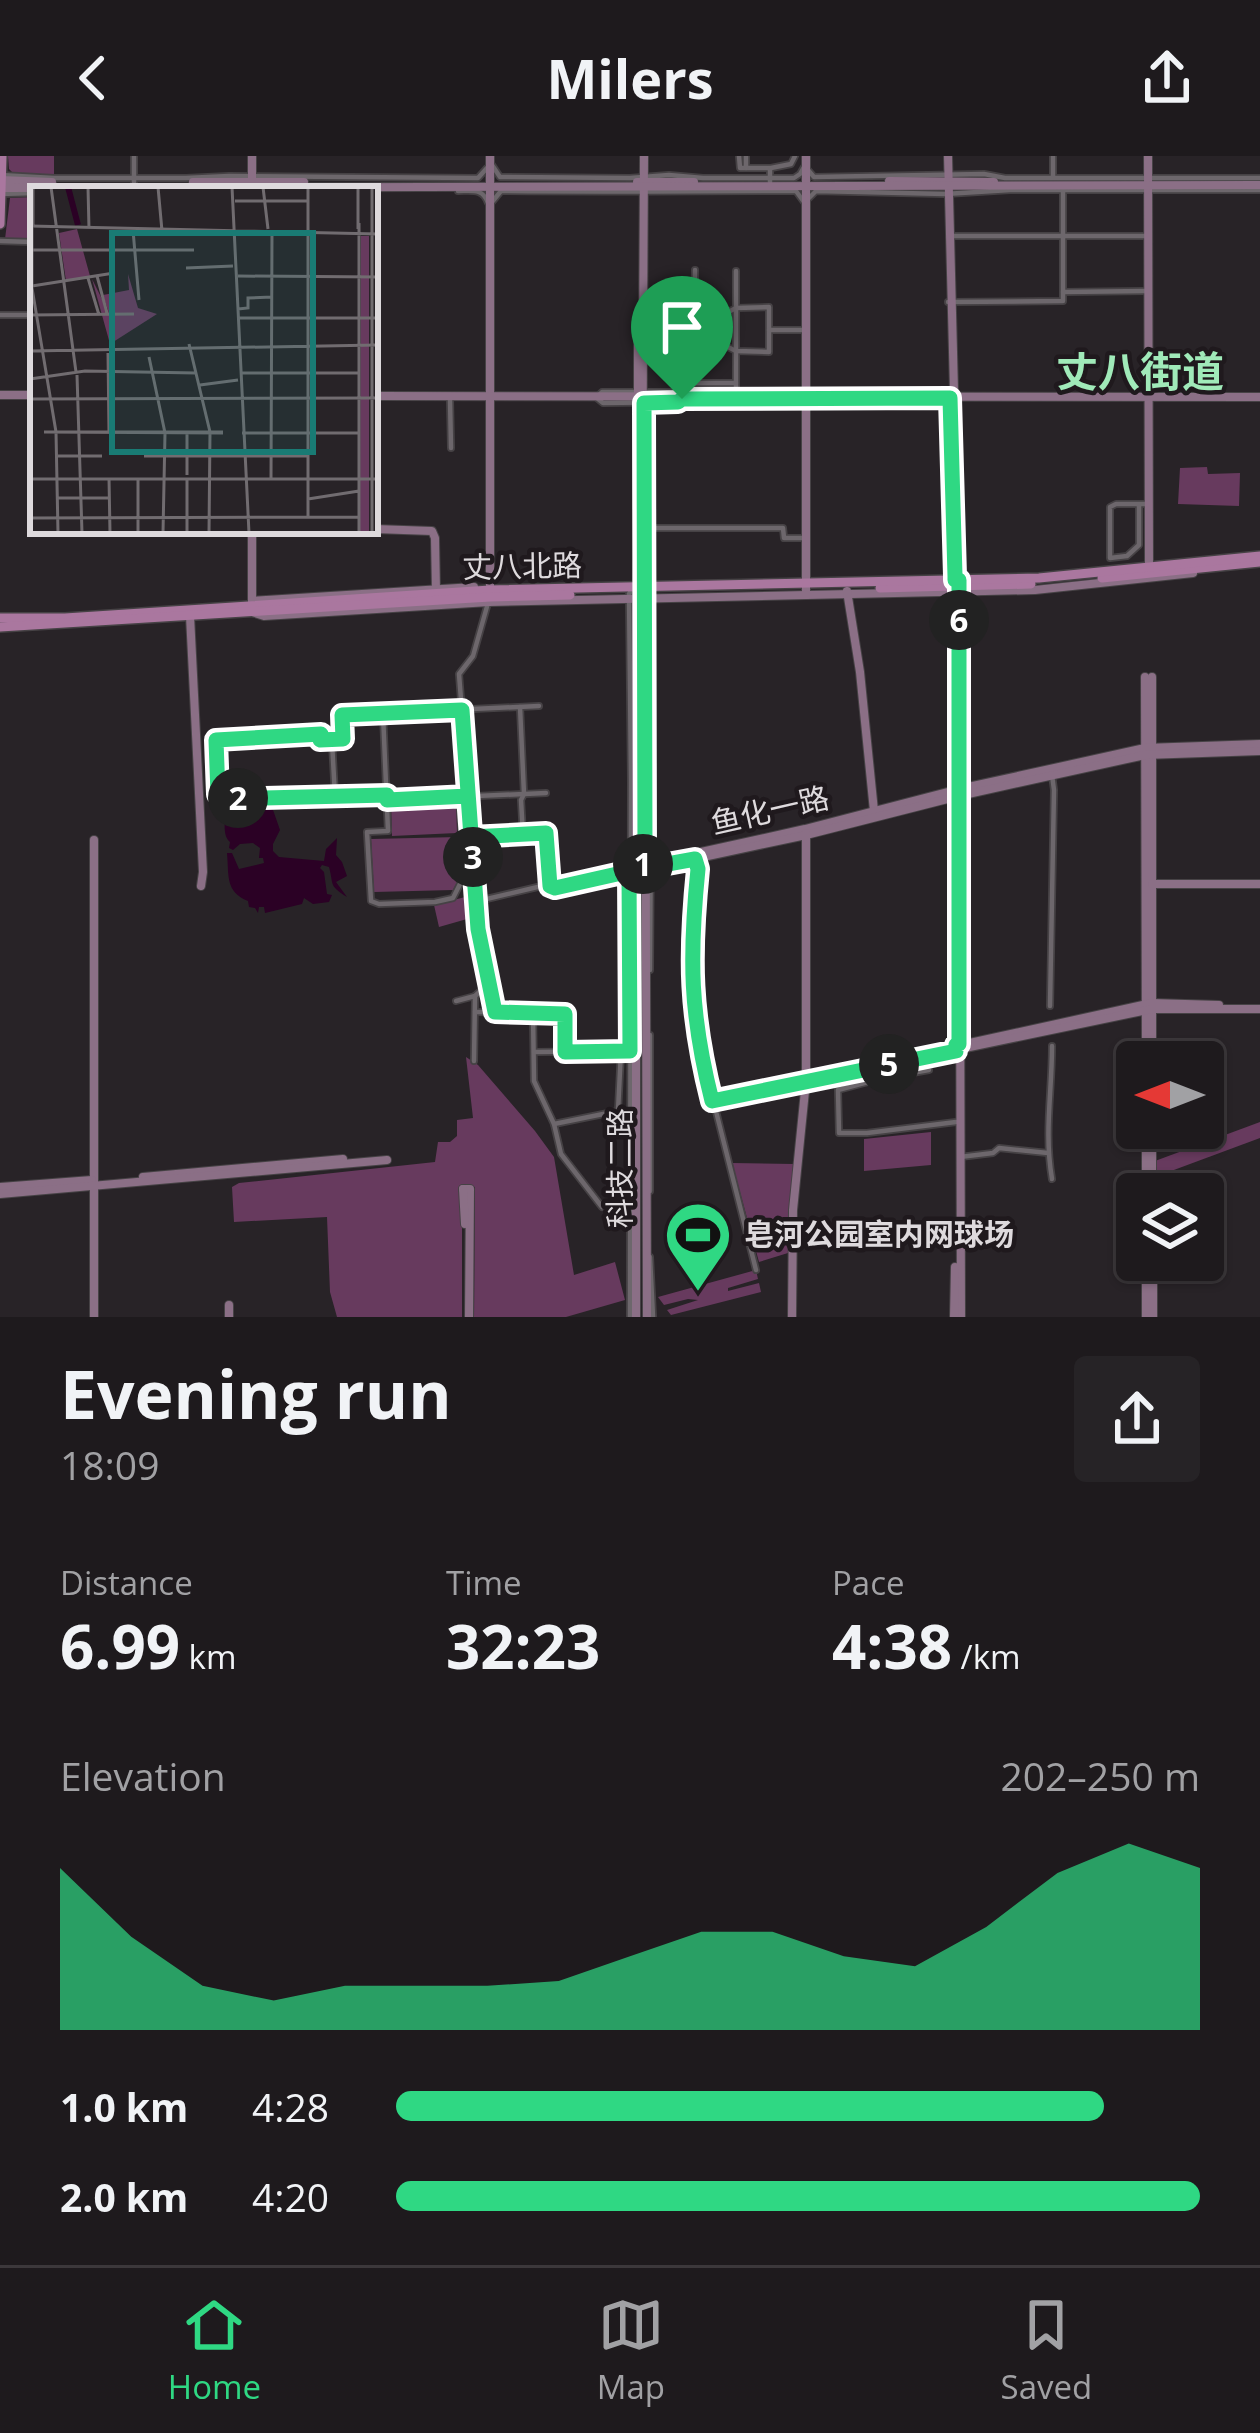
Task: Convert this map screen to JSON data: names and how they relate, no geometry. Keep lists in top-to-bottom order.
{
  "streets": {
    "main road": ["丈八北路"],
    "street": ["鱼化一路", "科技二路"]
  },
  "crossings": [
    ["丈八北路", "科技二路"],
    ["鱼化一路", "科技二路"]
  ],
  "districts": ["丈八街道"],
  "places": {
    "sports": ["皂河公园室内网球场"]
  },
  "north": "left",
  "page": {
    "header": "Milers",
    "pins": [
      "6",
      "2",
      "3",
      "1",
      "5"
    ],
    "heading": ["Evening run", "18:09"],
    "stats": [
      ["Distance", "6.99 km"],
      ["Time", "32:23"],
      ["Pace", "4:38 /km"]
    ],
    "chart": ["Elevation", "202–250 m"],
    "list": [
      {
        "name": "1.0 km",
        "note": "4:28"
      },
      {
        "name": "2.0 km",
        "note": "4:20"
      }
    ],
    "tabs": ["Home", "Map", "Saved"]
  }
}
